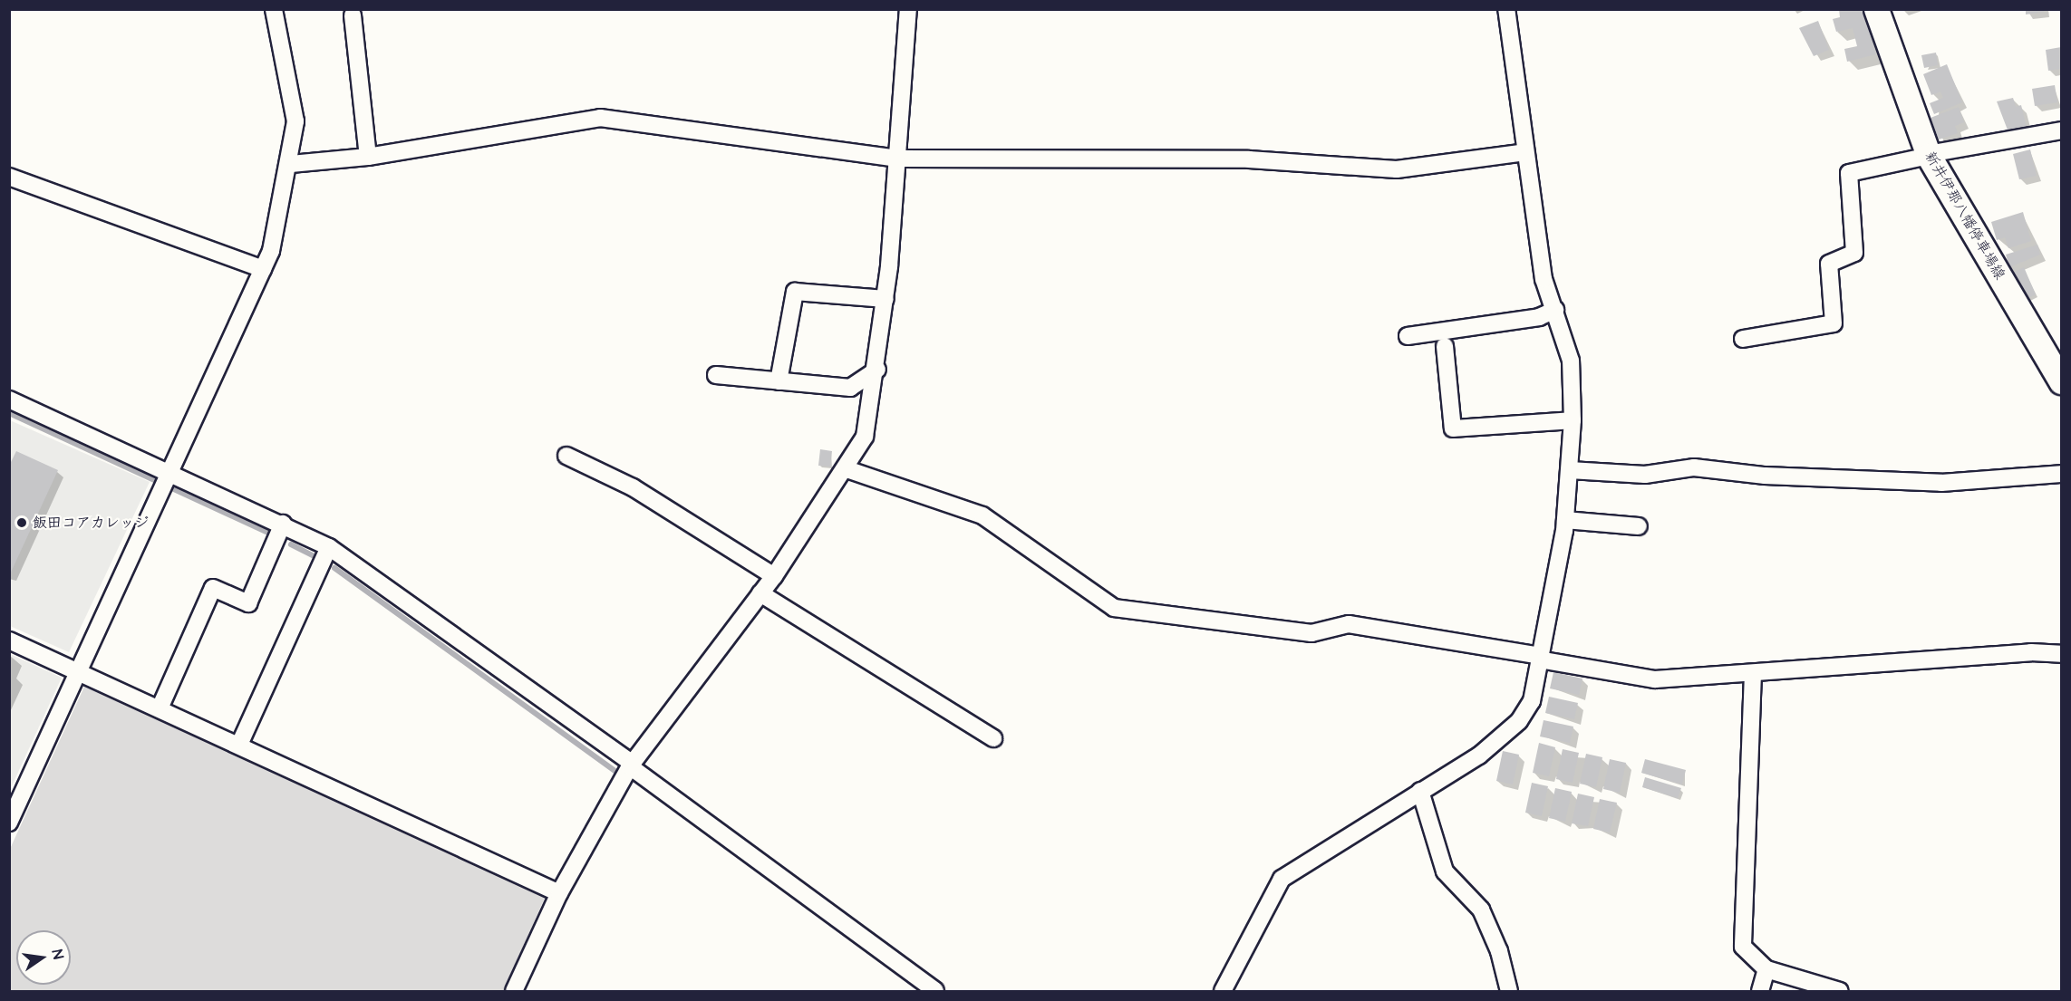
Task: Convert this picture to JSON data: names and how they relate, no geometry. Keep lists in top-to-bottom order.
{
  "streets": {
    "main road": ["新井伊那八幡停車場線"]
  },
  "places": ["飯田コアカレッジ"],
  "north": "right"
}
